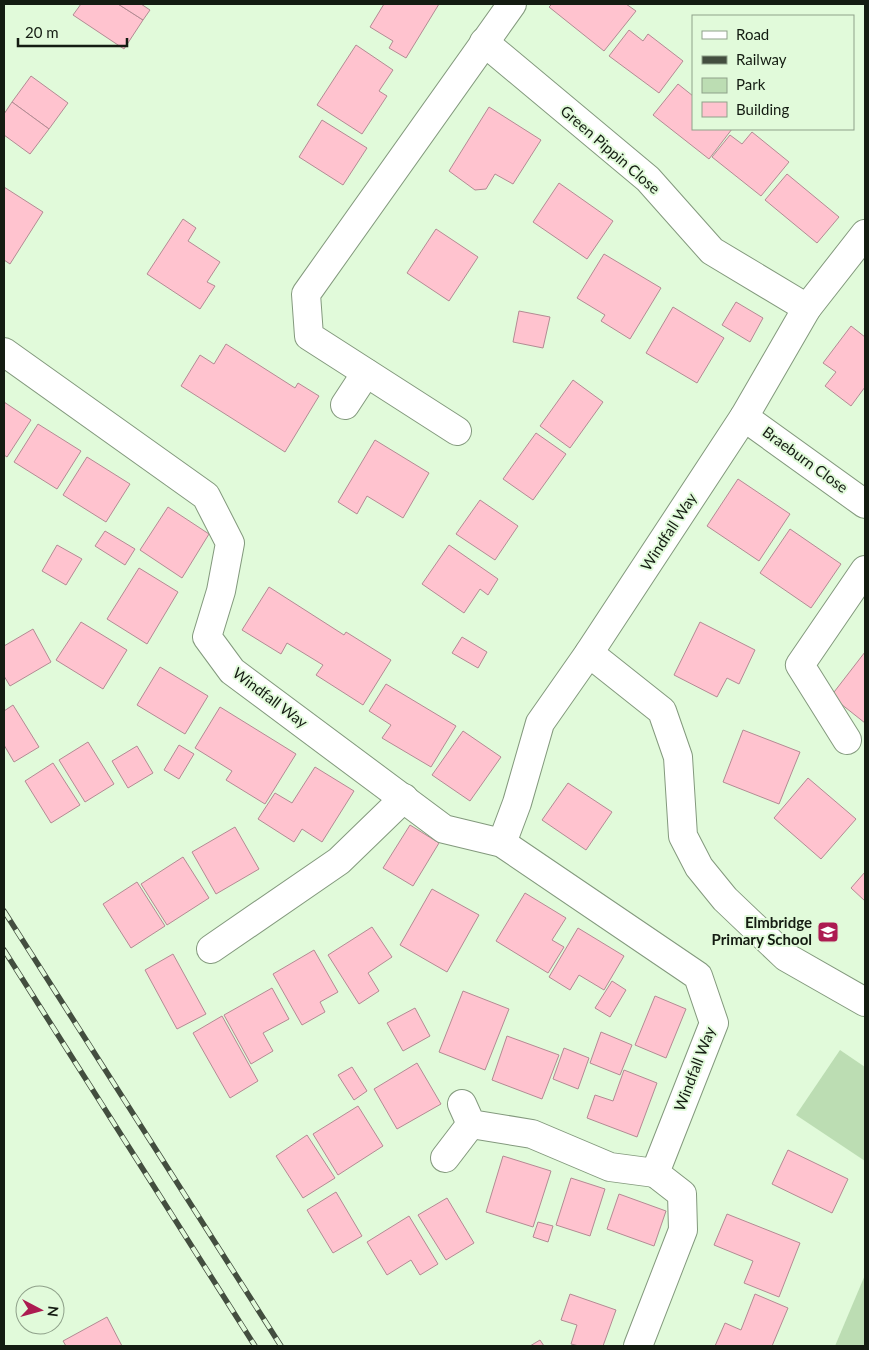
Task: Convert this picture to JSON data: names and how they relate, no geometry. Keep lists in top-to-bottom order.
{
  "streets": {
    "street": ["Green Pippin Close", "Braeburn Close", "Windfall Way"]
  },
  "crossings": [
    ["Green Pippin Close", "Windfall Way"],
    ["Braeburn Close", "Windfall Way"]
  ],
  "places": {
    "school or university": ["Elmbridge Primary School"]
  },
  "legend": [
    "Road",
    "Railway",
    "Park",
    "Building"
  ],
  "scale_bar": "20 m",
  "north": "right"
}
